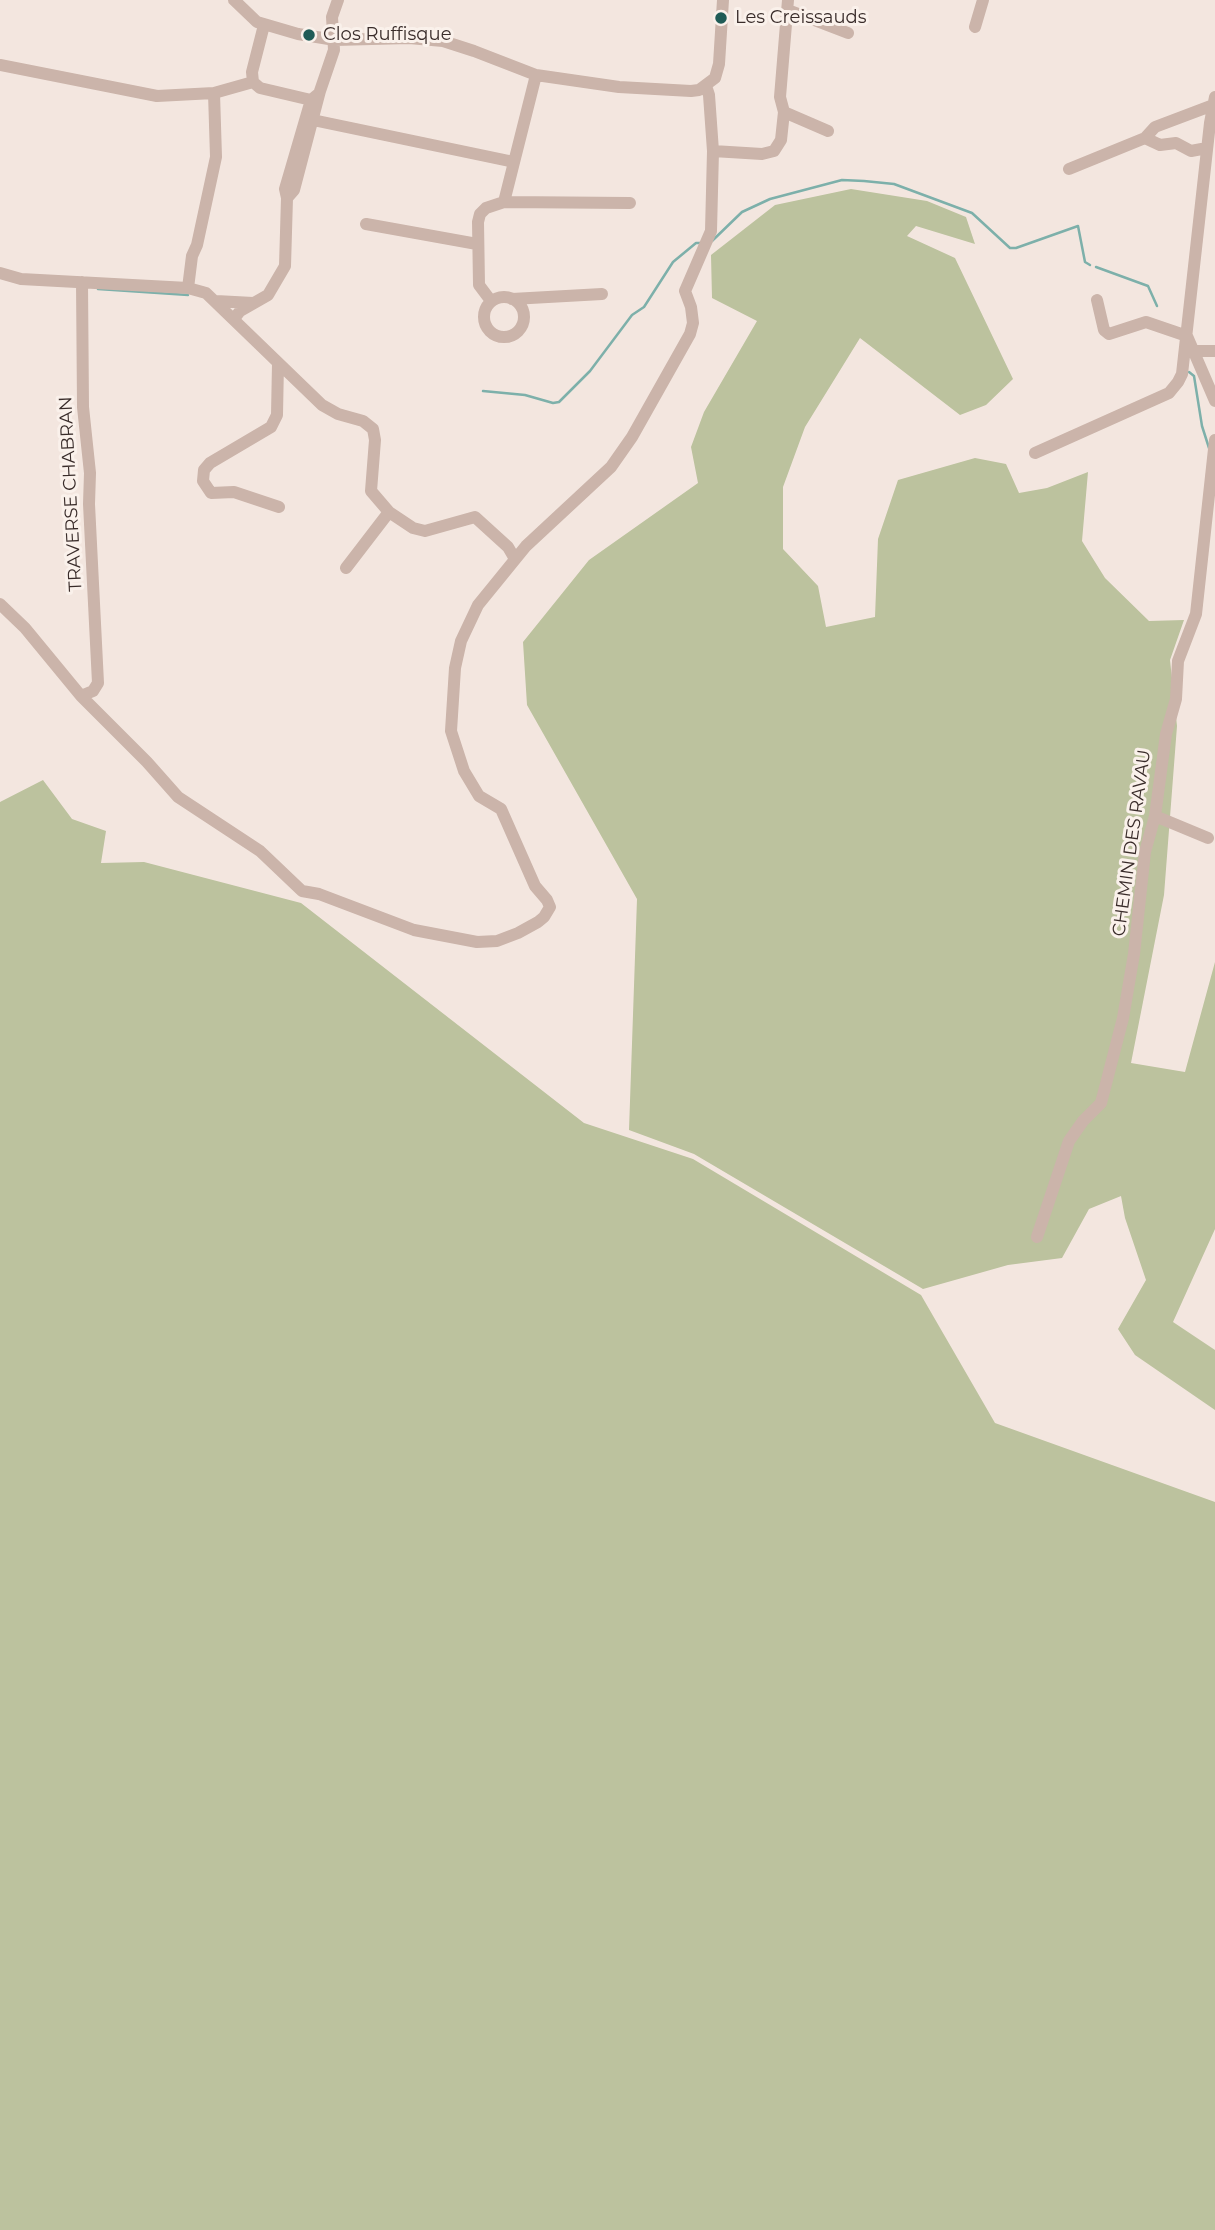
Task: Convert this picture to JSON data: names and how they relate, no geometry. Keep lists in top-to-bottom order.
{
  "streets": {
    "street": ["TRAVERSE CHABRAN", "CHEMIN DES RAVAU"]
  },
  "places": ["Les Creissauds", "Clos Ruffisque"]
}
